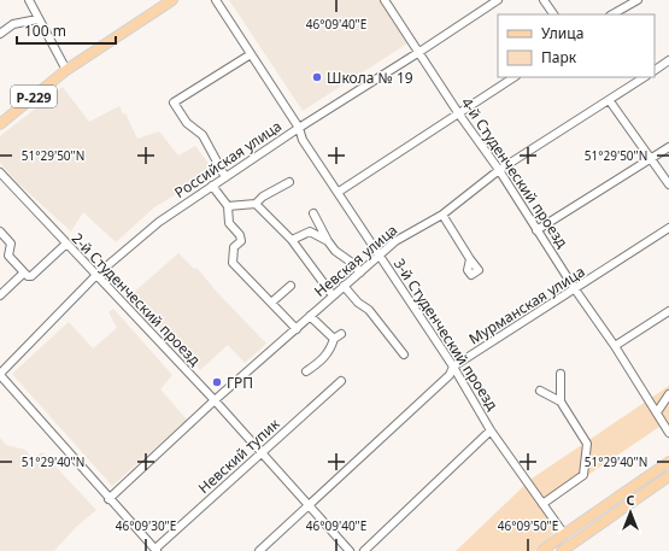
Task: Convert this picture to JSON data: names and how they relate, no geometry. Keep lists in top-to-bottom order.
{
  "streets": {
    "main road": ["Р-229"],
    "street": [
      "Российская улица",
      "4-й Студенческий проезд",
      "Невская улица",
      "2-й Студенческий проезд",
      "Мурманская улица",
      "3-й Студенческий проезд",
      "Невский тупик"
    ]
  },
  "crossings": [
    ["Российская улица", "4-й Студенческий проезд"],
    ["Российская улица", "2-й Студенческий проезд"],
    ["Российская улица", "3-й Студенческий проезд"],
    ["4-й Студенческий проезд", "Невская улица"],
    ["4-й Студенческий проезд", "Мурманская улица"],
    ["Невская улица", "2-й Студенческий проезд"],
    ["Невская улица", "3-й Студенческий проезд"],
    ["2-й Студенческий проезд", "Мурманская улица"],
    ["2-й Студенческий проезд", "Невский тупик"],
    ["Мурманская улица", "3-й Студенческий проезд"]
  ],
  "places": ["Школа № 19", "ГРП"],
  "legend": ["Улица", "Парк"],
  "scale_bar": "100 m",
  "north": "top",
  "coordinates": [
    "46°09'40\"E",
    "51°29'50\"N",
    "51°29'40\"N",
    "46°09'30\"E",
    "46°09'50\"E"
  ]
}
